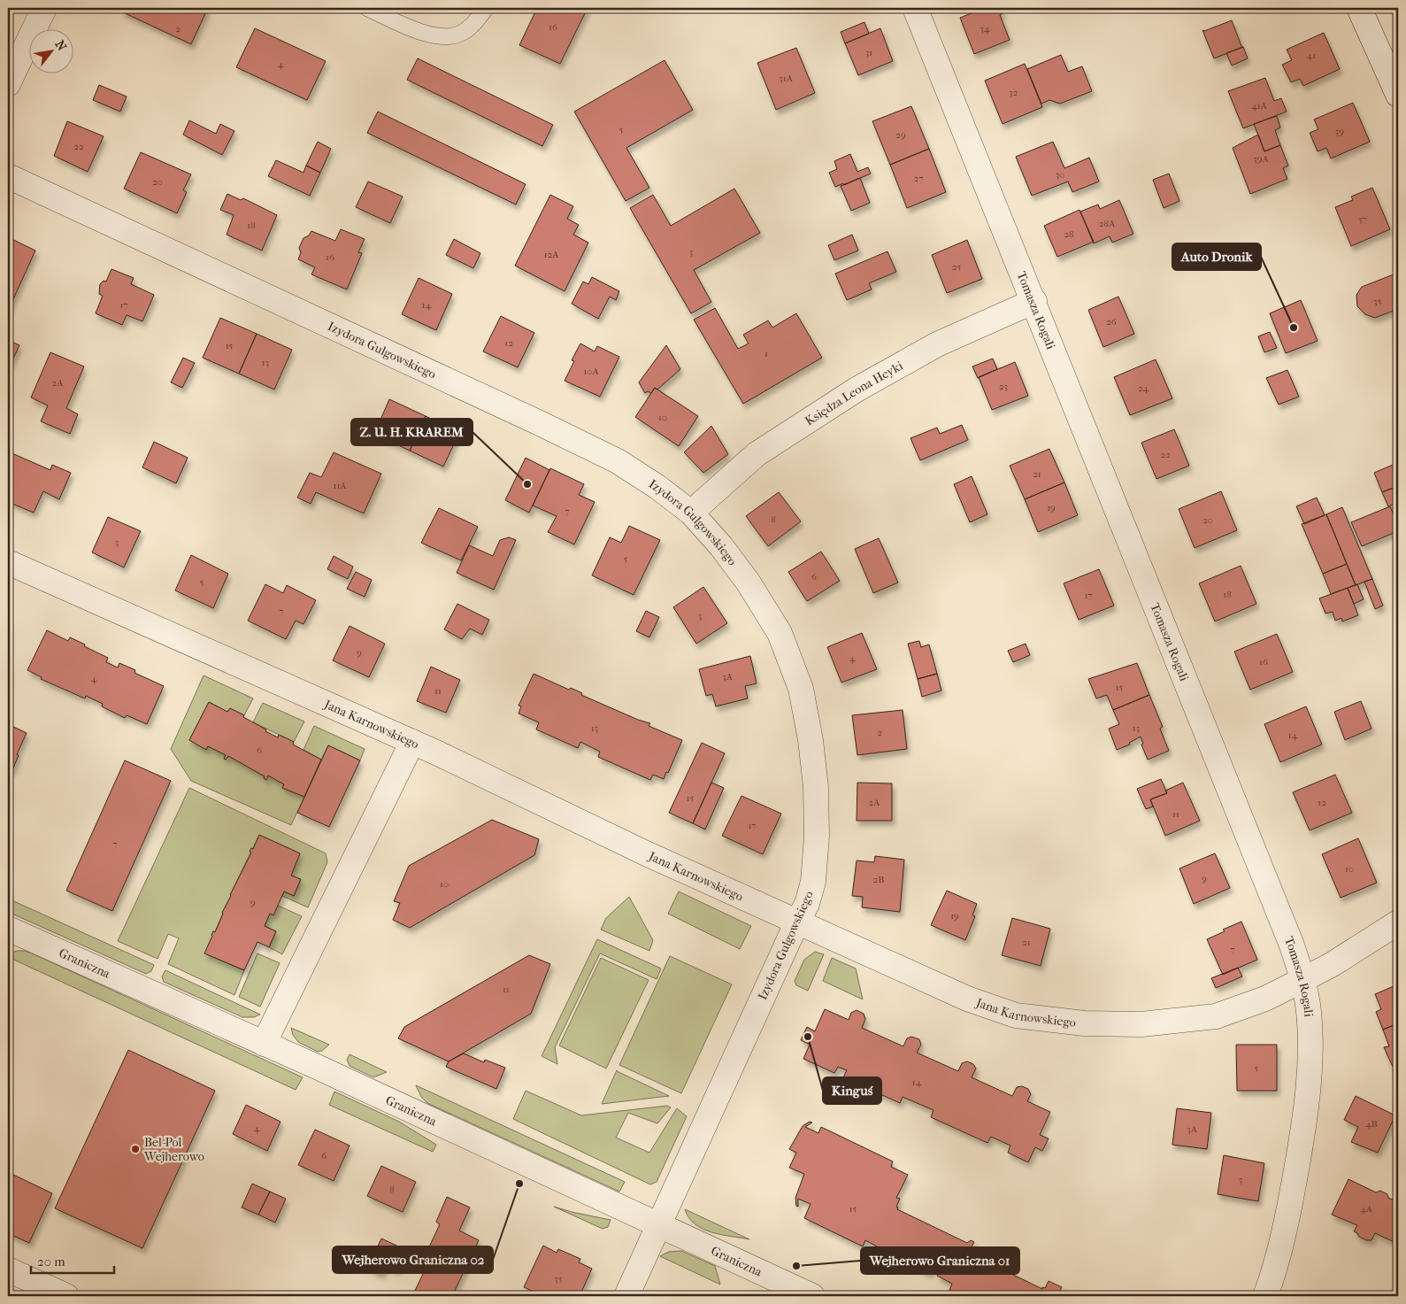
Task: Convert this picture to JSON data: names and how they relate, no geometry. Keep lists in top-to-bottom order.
{
  "streets": {
    "street": [
      "Tomasza Rogali",
      "Izydora Gulgowskiego",
      "Księdza Leona Heyki",
      "Jana Karnowskiego",
      "Graniczna"
    ]
  },
  "crossings": [
    ["Tomasza Rogali", "Księdza Leona Heyki"],
    ["Tomasza Rogali", "Jana Karnowskiego"],
    ["Izydora Gulgowskiego", "Księdza Leona Heyki"],
    ["Izydora Gulgowskiego", "Jana Karnowskiego"],
    ["Izydora Gulgowskiego", "Graniczna"]
  ],
  "places": [
    "Auto Dronik",
    "Z. U. H. KRAREM",
    "Kinguś",
    "Bel-Pol Wejherowo",
    "Wejherowo Graniczna 02",
    "Wejherowo Graniczna 01"
  ],
  "house_numbers": [
    "16",
    "2",
    "34",
    "31",
    "41",
    "4",
    "31A",
    "32",
    "41A",
    "5",
    "39",
    "29",
    "22",
    "39A",
    "30",
    "27",
    "20",
    "37",
    "28A",
    "18",
    "28",
    "3",
    "12A",
    "16",
    "25",
    "35",
    "17",
    "14",
    "26",
    "12",
    "15",
    "1",
    "13",
    "10A",
    "2A",
    "23",
    "24",
    "10",
    "22",
    "21",
    "11A",
    "19",
    "7",
    "8",
    "20",
    "3",
    "5",
    "6",
    "5",
    "18",
    "17",
    "7",
    "3",
    "9",
    "4",
    "16",
    "3A",
    "4",
    "15",
    "11",
    "13",
    "13",
    "2",
    "14",
    "6",
    "15",
    "2A",
    "12",
    "11",
    "17",
    "7",
    "10",
    "9",
    "2B",
    "10",
    "9",
    "19",
    "21",
    "7",
    "11",
    "5",
    "14",
    "4B",
    "4",
    "3A",
    "6",
    "3",
    "8",
    "15",
    "4A",
    "35"
  ],
  "scale_bar": "20 m",
  "north": "top right"
}
